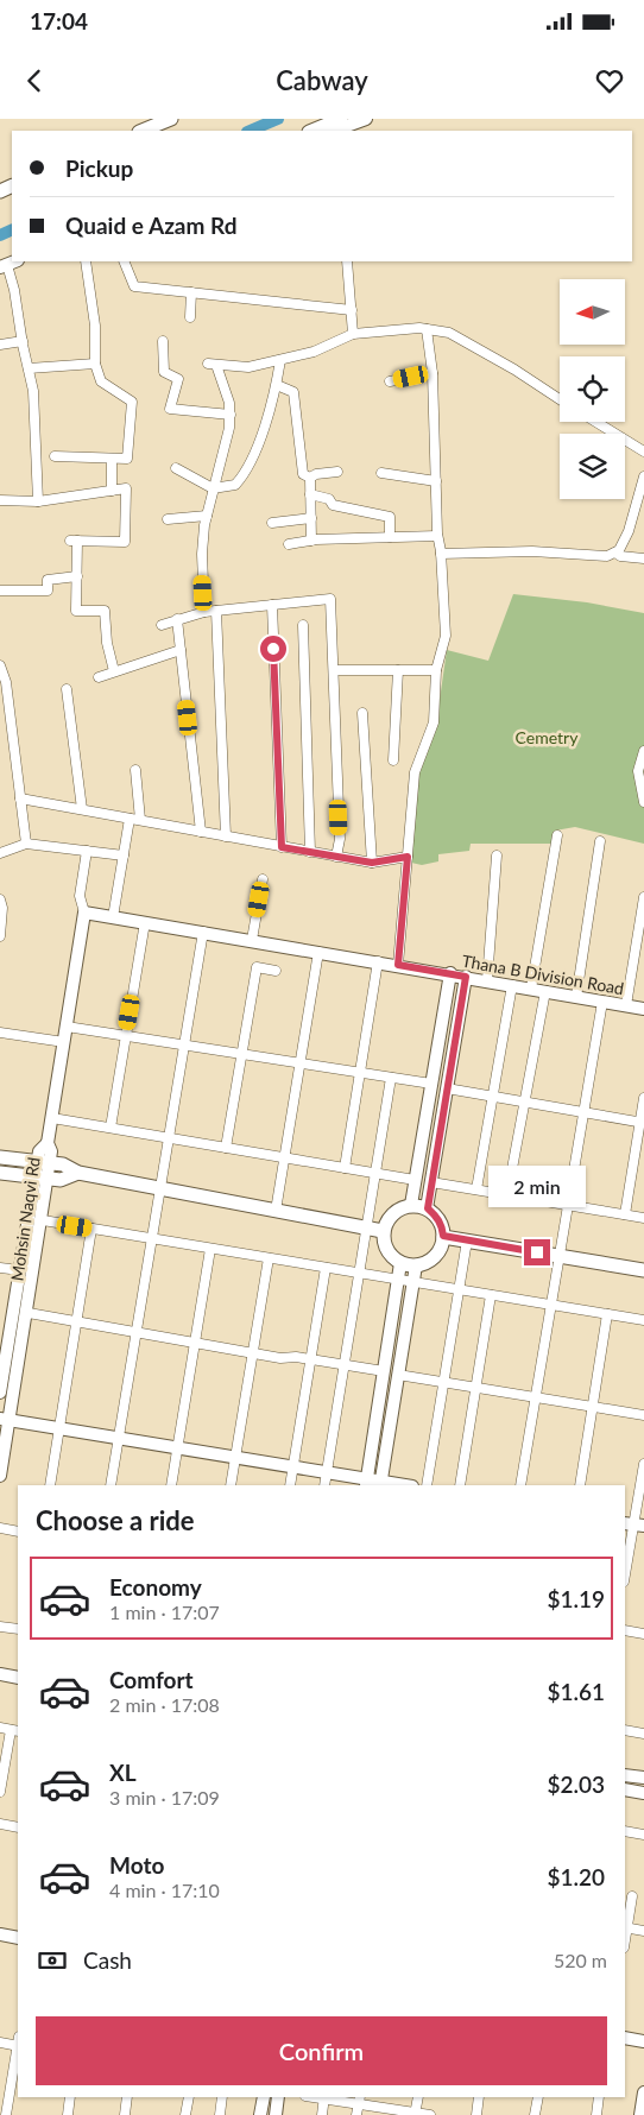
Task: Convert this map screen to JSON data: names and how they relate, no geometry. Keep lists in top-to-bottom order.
{
  "streets": {
    "street": ["Thana B Division Road", "Mohsin Naqvi Rd"]
  },
  "crossings": [
    ["Thana B Division Road", "Mohsin Naqvi Rd"]
  ],
  "parks": ["Cemetry"],
  "north": "left",
  "page": {
    "status": "17:04",
    "header": "Cabway",
    "banner": ["Pickup", "Quaid e Azam Rd"],
    "bubble": "2 min",
    "heading": "Choose a ride",
    "list": [
      {
        "name": "Economy",
        "note": "1 min · 17:07",
        "value": "$1.19"
      },
      {
        "name": "Comfort",
        "note": "2 min · 17:08",
        "value": "$1.61"
      },
      {
        "name": "XL",
        "note": "3 min · 17:09",
        "value": "$2.03"
      },
      {
        "name": "Moto",
        "note": "4 min · 17:10",
        "value": "$1.20"
      }
    ],
    "pay": ["Cash", "520 m"],
    "buttons": "Confirm"
  }
}
